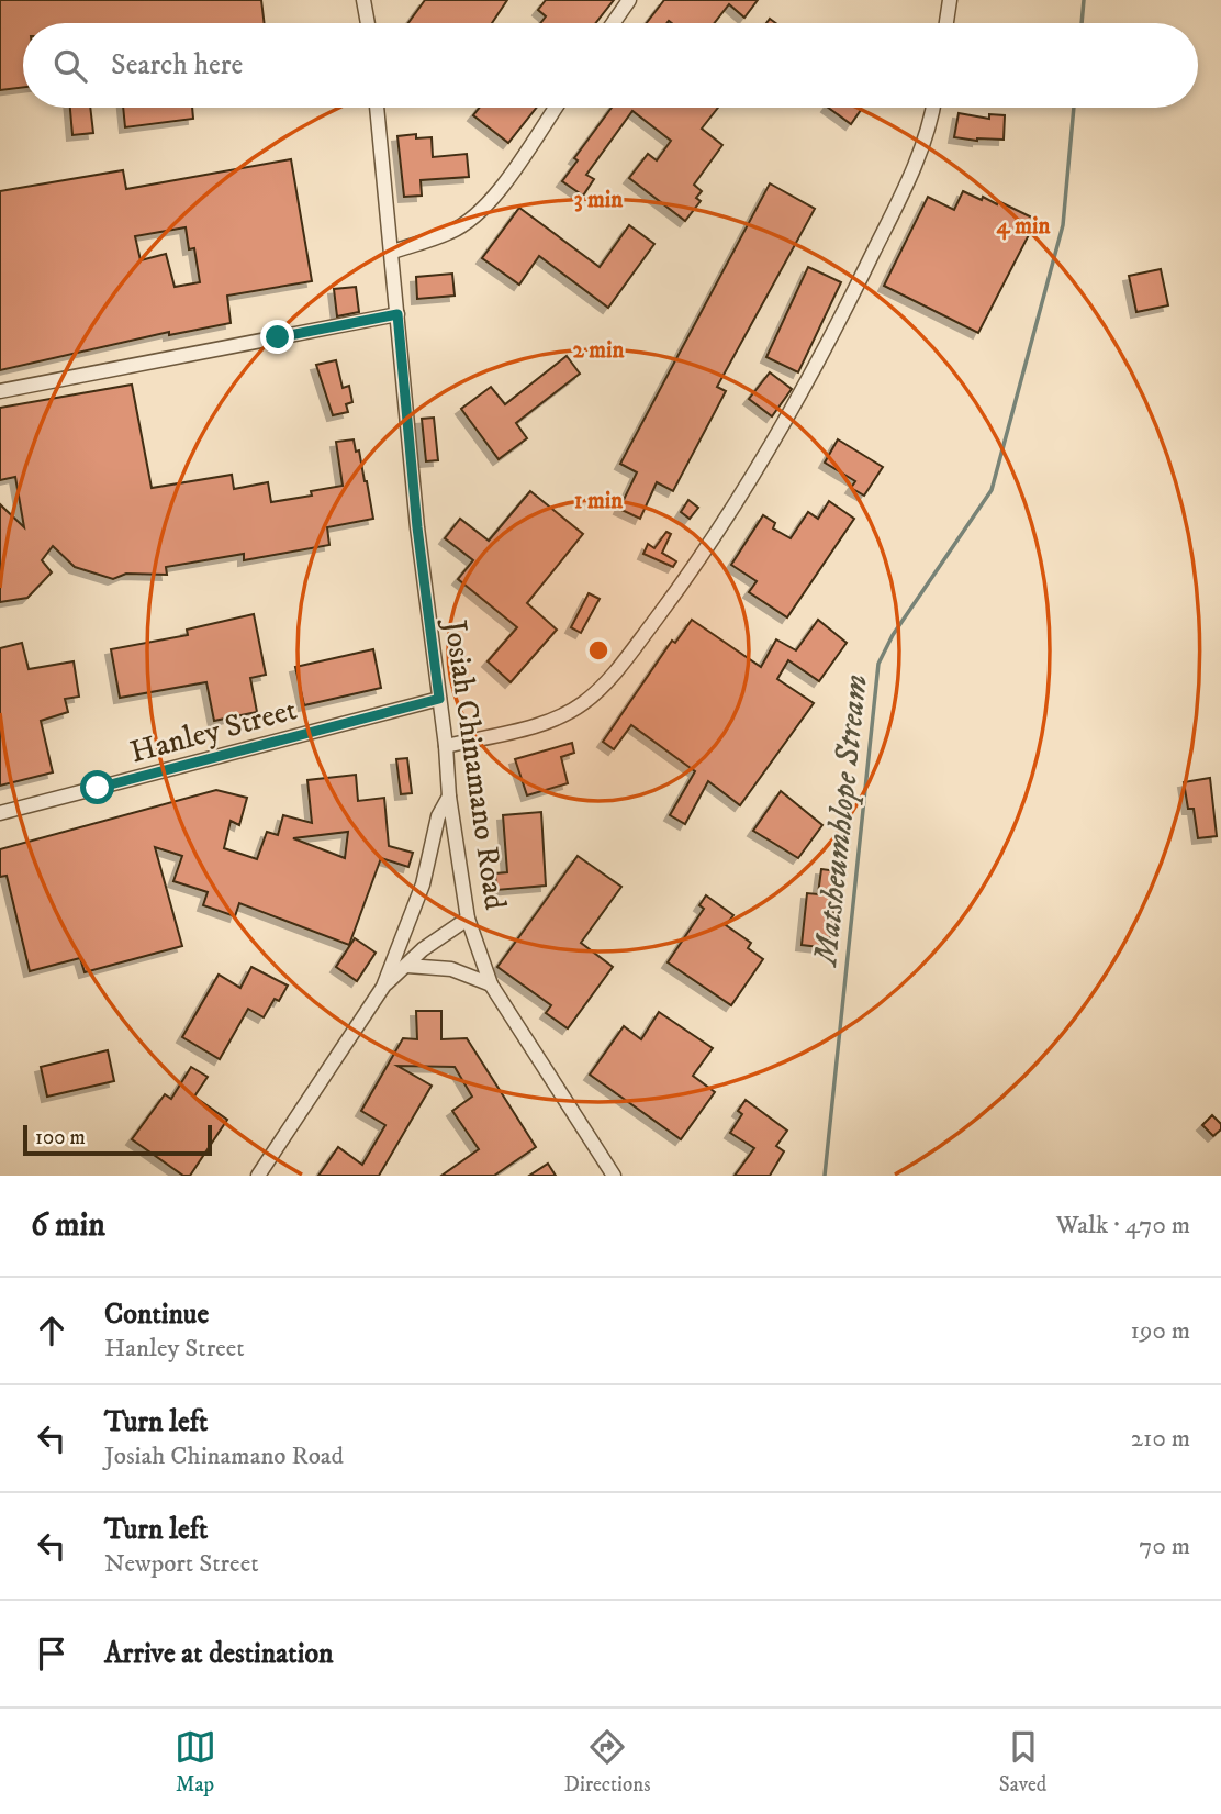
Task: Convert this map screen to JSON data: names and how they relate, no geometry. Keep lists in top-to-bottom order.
{
  "streets": {
    "street": ["Hanley Street", "Josiah Chinamano Road"]
  },
  "crossings": [
    ["Hanley Street", "Josiah Chinamano Road"]
  ],
  "water": ["Matsheumhlope Stream"],
  "scale_bar": "100 m",
  "page": {
    "search": "Search here",
    "scale": "100 m",
    "heading": ["6 min", "Walk · 470 m"],
    "list": [
      ["Continue", "Hanley Street", "190 m"],
      ["Turn left", "Josiah Chinamano Road", "210 m"],
      ["Turn left", "Newport Street", "70 m"],
      "Arrive at destination"
    ],
    "nav": ["Map", "Directions", "Saved"]
  },
  "rings": [
    "3 min",
    "4 min",
    "2 min",
    "1 min"
  ]
}
